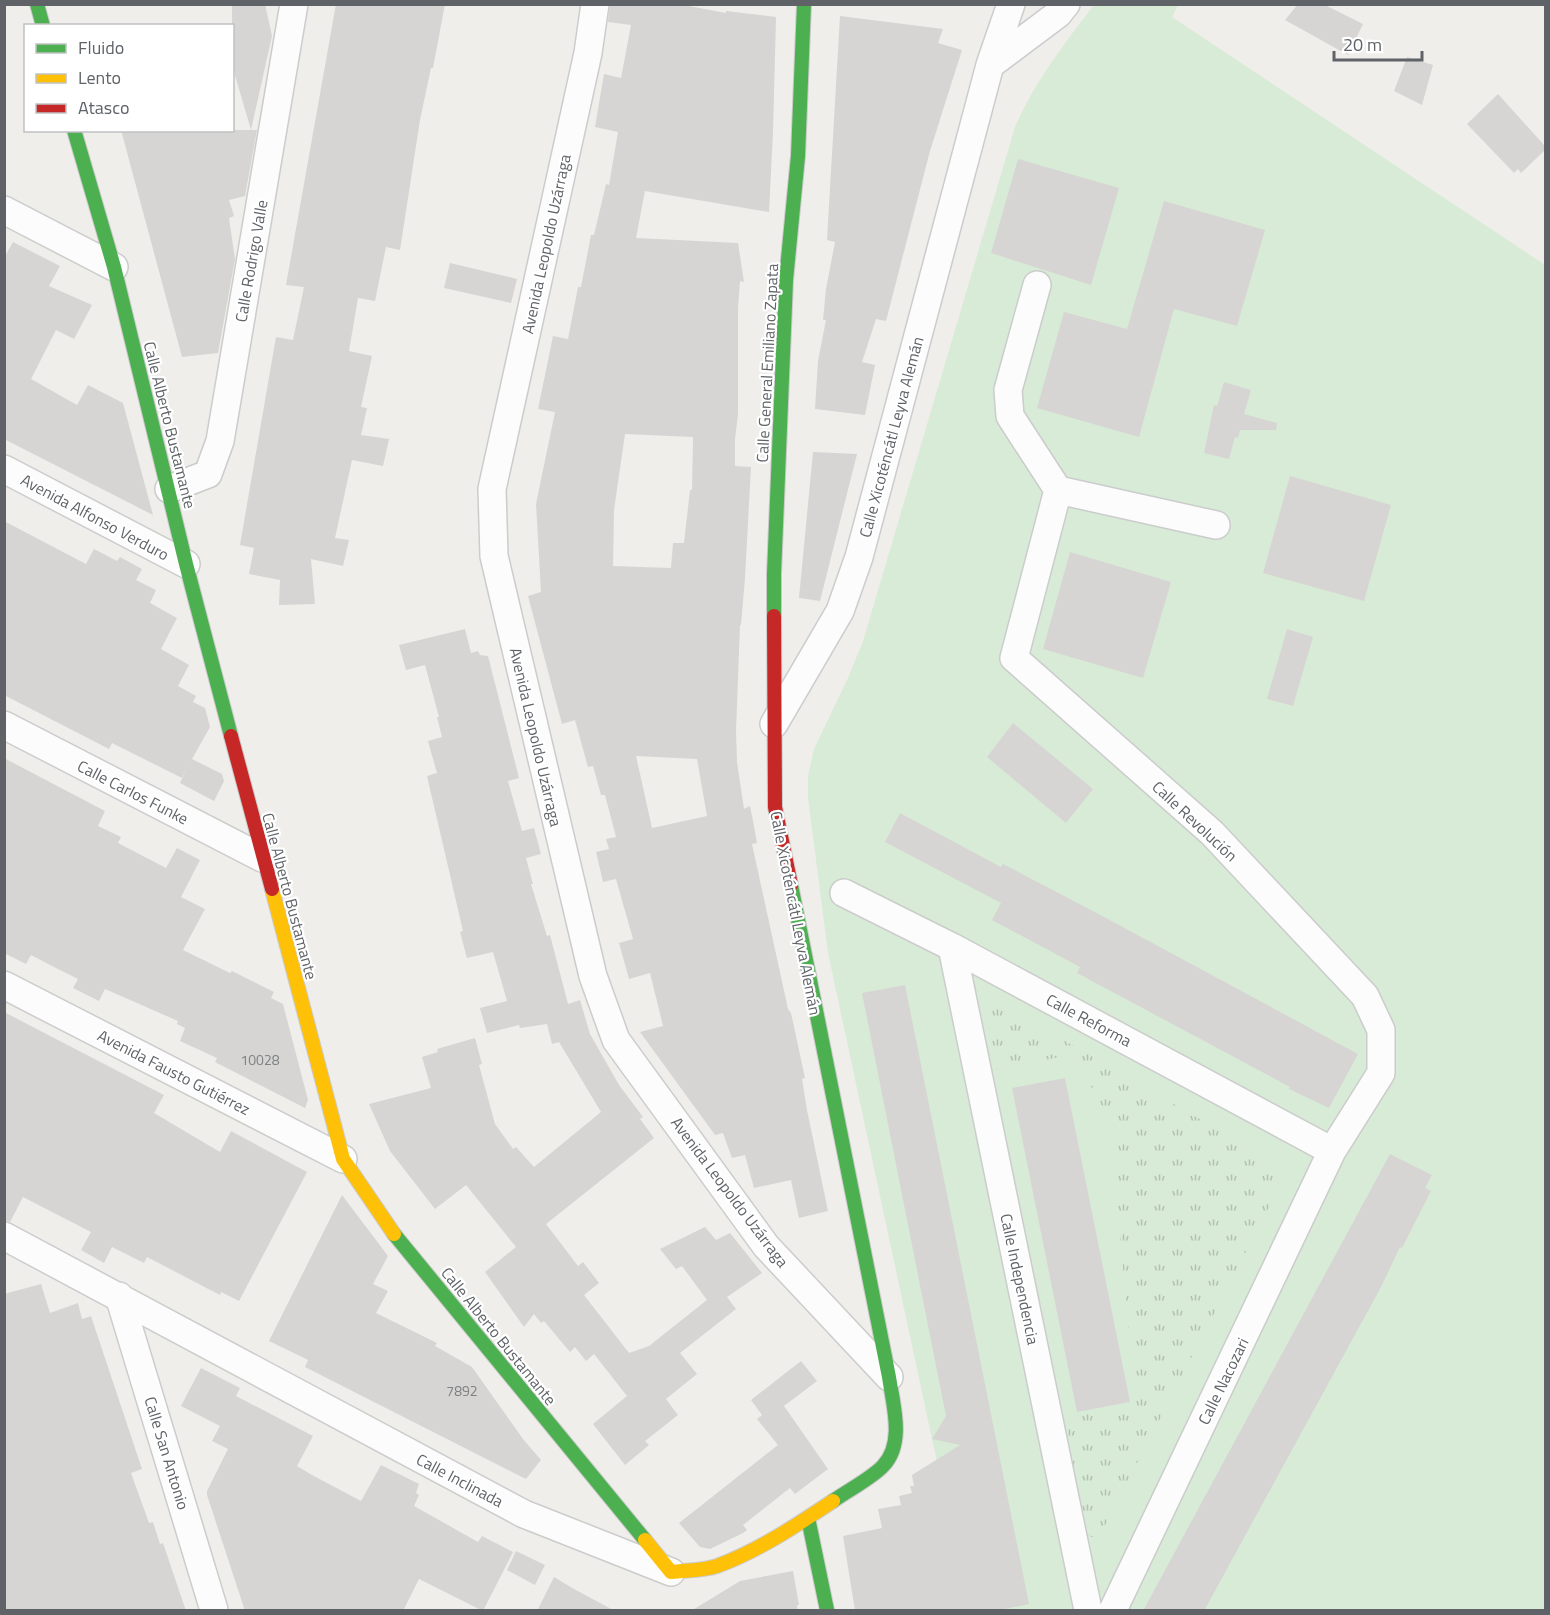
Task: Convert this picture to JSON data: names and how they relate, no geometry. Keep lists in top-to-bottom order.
{
  "streets": {
    "street": [
      "Avenida Leopoldo Uzárraga",
      "Calle Rodrigo Valle",
      "Calle General Emiliano Zapata",
      "Calle Alberto Bustamante",
      "Calle Xicoténcátl Leyva Alemán",
      "Avenida Alfonso Verduro",
      "Calle Carlos Funke",
      "Calle Revolución",
      "Calle Reforma",
      "Avenida Fausto Gutiérrez",
      "Calle Independencia",
      "Calle Nacozari",
      "Calle San Antonio",
      "Calle Inclinada"
    ]
  },
  "crossings": [
    ["Avenida Leopoldo Uzárraga", "Calle Xicoténcátl Leyva Alemán"],
    ["Calle Rodrigo Valle", "Calle Alberto Bustamante"],
    ["Calle General Emiliano Zapata", "Calle Xicoténcátl Leyva Alemán"],
    ["Calle Alberto Bustamante", "Avenida Alfonso Verduro"],
    ["Calle Alberto Bustamante", "Calle Carlos Funke"],
    ["Calle Alberto Bustamante", "Avenida Fausto Gutiérrez"],
    ["Calle Alberto Bustamante", "Calle Inclinada"],
    ["Calle Xicoténcátl Leyva Alemán", "Calle Inclinada"],
    ["Calle Revolución", "Calle Reforma"],
    ["Calle Revolución", "Calle Nacozari"],
    ["Calle Reforma", "Calle Independencia"],
    ["Calle Reforma", "Calle Nacozari"],
    ["Calle San Antonio", "Calle Inclinada"]
  ],
  "house_numbers": ["10028", "7892"],
  "legend": ["Fluido", "Lento", "Atasco"],
  "scale_bar": "20 m"
}
